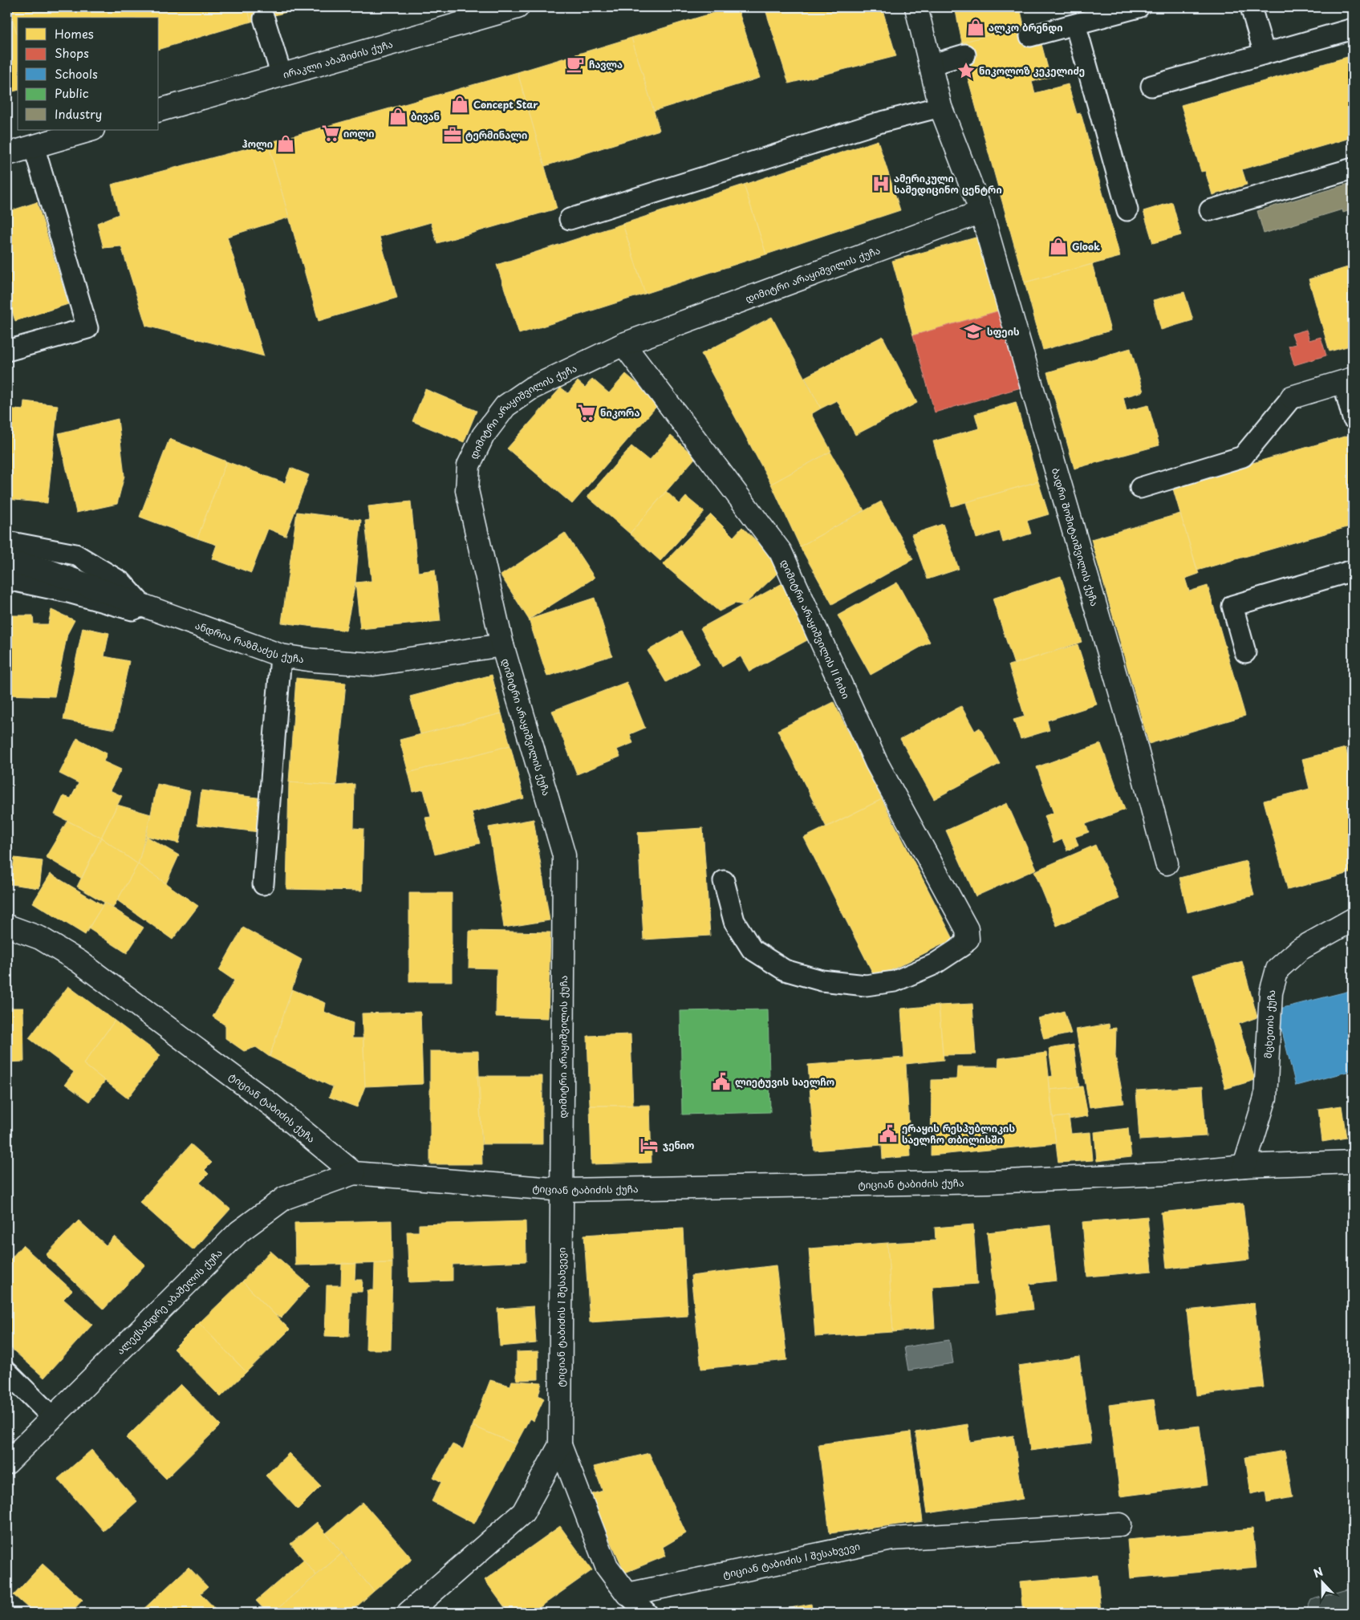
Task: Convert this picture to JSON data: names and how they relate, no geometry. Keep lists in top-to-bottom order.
{
  "streets": {
    "street": [
      "ირაკლი აბაშიძის ქუჩა",
      "დიმიტრი არაყიშვილის ქუჩა",
      "ბადრი შოშიტაიშვილის ქუჩა",
      "დიმიტრი არაყიშვილის II ჩიხი",
      "ანდრია რაზმაძეს ქუჩა",
      "მცხეთის ქუჩა",
      "ტიციან ტაბიძის ქუჩა",
      "ალექსანდრე აბაშელის ქუჩა",
      "ტიციან ტაბიძის I შესახვევი"
    ]
  },
  "crossings": [
    ["დიმიტრი არაყიშვილის ქუჩა", "ბადრი შოშიტაიშვილის ქუჩა"],
    ["დიმიტრი არაყიშვილის ქუჩა", "დიმიტრი არაყიშვილის II ჩიხი"],
    ["დიმიტრი არაყიშვილის ქუჩა", "ანდრია რაზმაძეს ქუჩა"],
    ["დიმიტრი არაყიშვილის ქუჩა", "ტიციან ტაბიძის ქუჩა"],
    ["დიმიტრი არაყიშვილის ქუჩა", "ტიციან ტაბიძის I შესახვევი"],
    ["მცხეთის ქუჩა", "ტიციან ტაბიძის ქუჩა"],
    ["ტიციან ტაბიძის ქუჩა", "ალექსანდრე აბაშელის ქუჩა"],
    ["ტიციან ტაბიძის ქუჩა", "ტიციან ტაბიძის I შესახვევი"]
  ],
  "places": {
    "shop": [
      "ალკო ბრენდი",
      "Concept Star",
      "ბივან",
      "ჰოლი",
      "Glook"
    ],
    "cafe": ["ჩავლა"],
    "place": ["ნიკოლოზ კეკელიძე"],
    "supermarket": ["იოლი", "ნიკორა"],
    "office": ["ტერმინალი"],
    "hospital": ["ამერიკული სამედიცინო ცენტრი"],
    "school or university": ["სფეის"],
    "public building": ["ლიეტუვის საელჩო", "ერაყის რესპუბლიკის საელჩო თბილისში"],
    "hotel": ["ჯენიო"]
  },
  "legend": [
    "Homes",
    "Shops",
    "Schools",
    "Public",
    "Industry"
  ],
  "north": "top"
}
